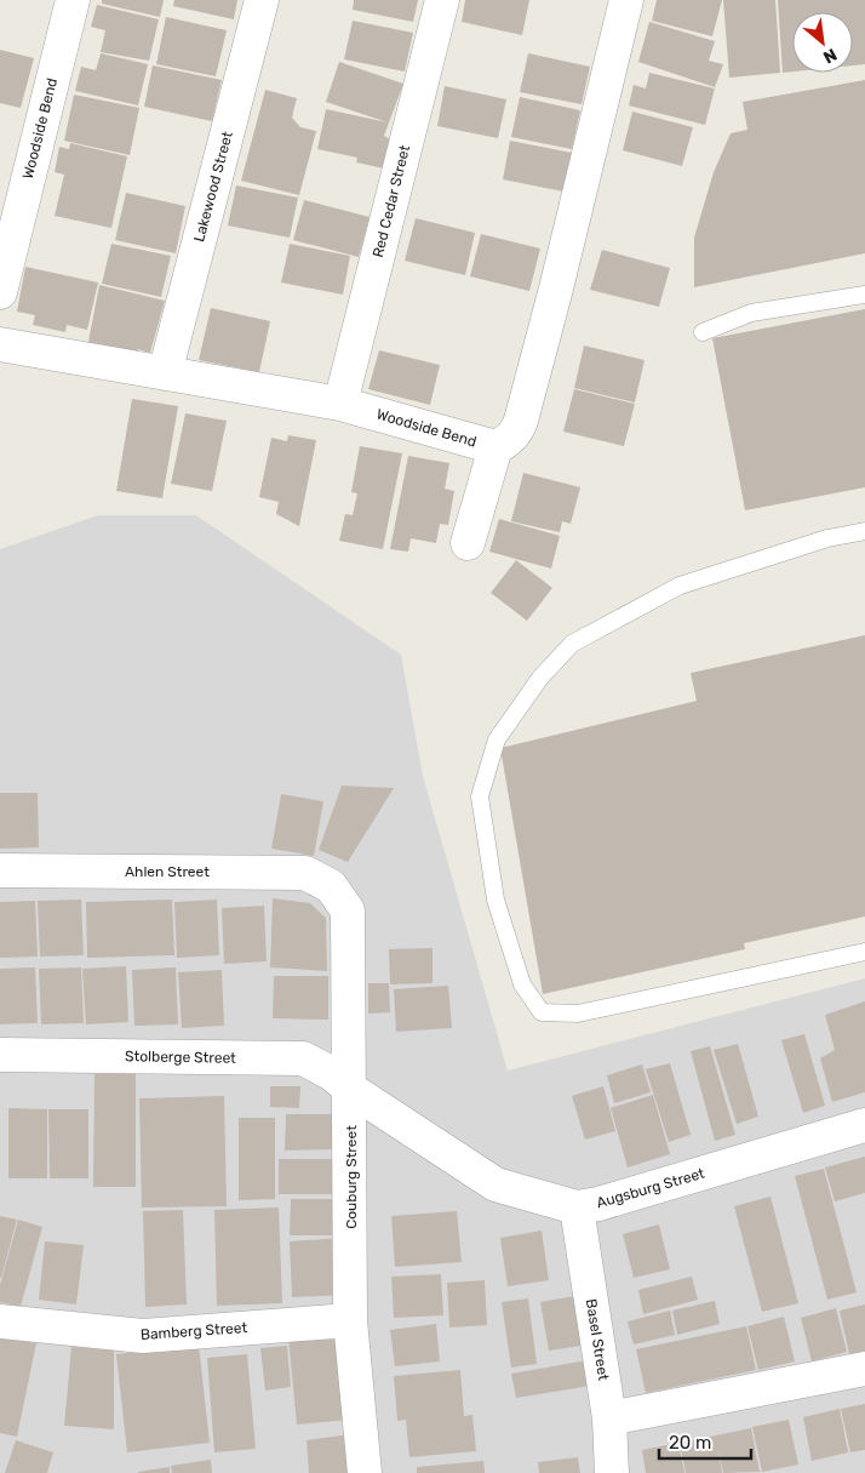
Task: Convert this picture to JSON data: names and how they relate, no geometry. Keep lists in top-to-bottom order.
{
  "streets": {
    "street": [
      "Woodside Bend",
      "Lakewood Street",
      "Red Cedar Street",
      "Ahlen Street",
      "Stolberge Street",
      "Couburg Street",
      "Augsburg Street",
      "Bamberg Street",
      "Basel Street"
    ]
  },
  "crossings": [
    ["Woodside Bend", "Lakewood Street"],
    ["Woodside Bend", "Red Cedar Street"],
    ["Ahlen Street", "Couburg Street"],
    ["Stolberge Street", "Couburg Street"],
    ["Stolberge Street", "Augsburg Street"],
    ["Couburg Street", "Augsburg Street"],
    ["Couburg Street", "Bamberg Street"],
    ["Augsburg Street", "Basel Street"]
  ],
  "scale_bar": "20 m",
  "north": "bottom right"
}
